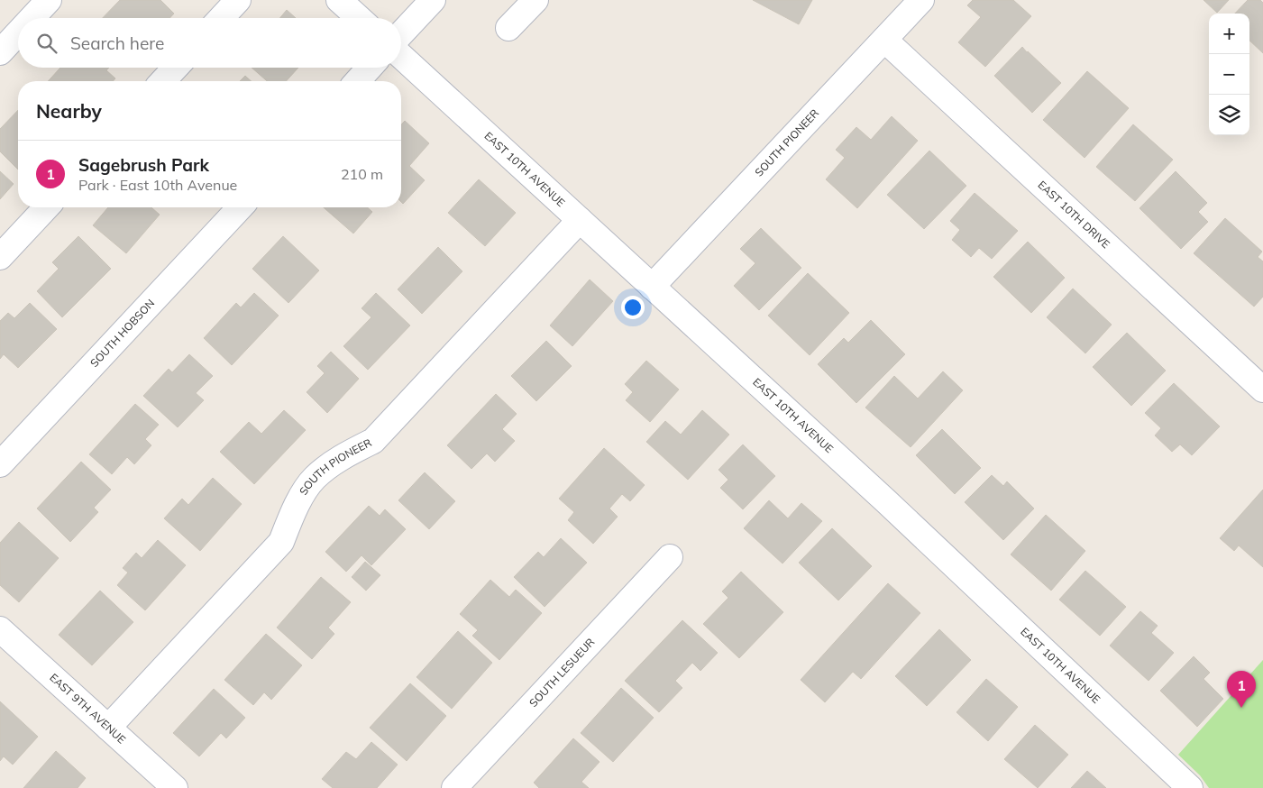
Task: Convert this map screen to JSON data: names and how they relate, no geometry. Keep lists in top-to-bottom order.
{
  "streets": {
    "street": [
      "SOUTH PIONEER",
      "EAST 10TH AVENUE",
      "EAST 10TH DRIVE",
      "SOUTH HOBSON",
      "SOUTH LESUEUR",
      "EAST 9TH AVENUE"
    ]
  },
  "crossings": [
    ["SOUTH PIONEER", "EAST 10TH AVENUE"],
    ["SOUTH PIONEER", "EAST 10TH DRIVE"],
    ["SOUTH PIONEER", "EAST 9TH AVENUE"]
  ],
  "page": {
    "map_buttons": ["+", "−"],
    "search": "Search here",
    "heading": "Nearby",
    "list": [
      {
        "mark": "1",
        "name": "Sagebrush Park",
        "note": "Park · East 10th Avenue",
        "value": "210 m"
      }
    ],
    "pins": "1"
  }
}
